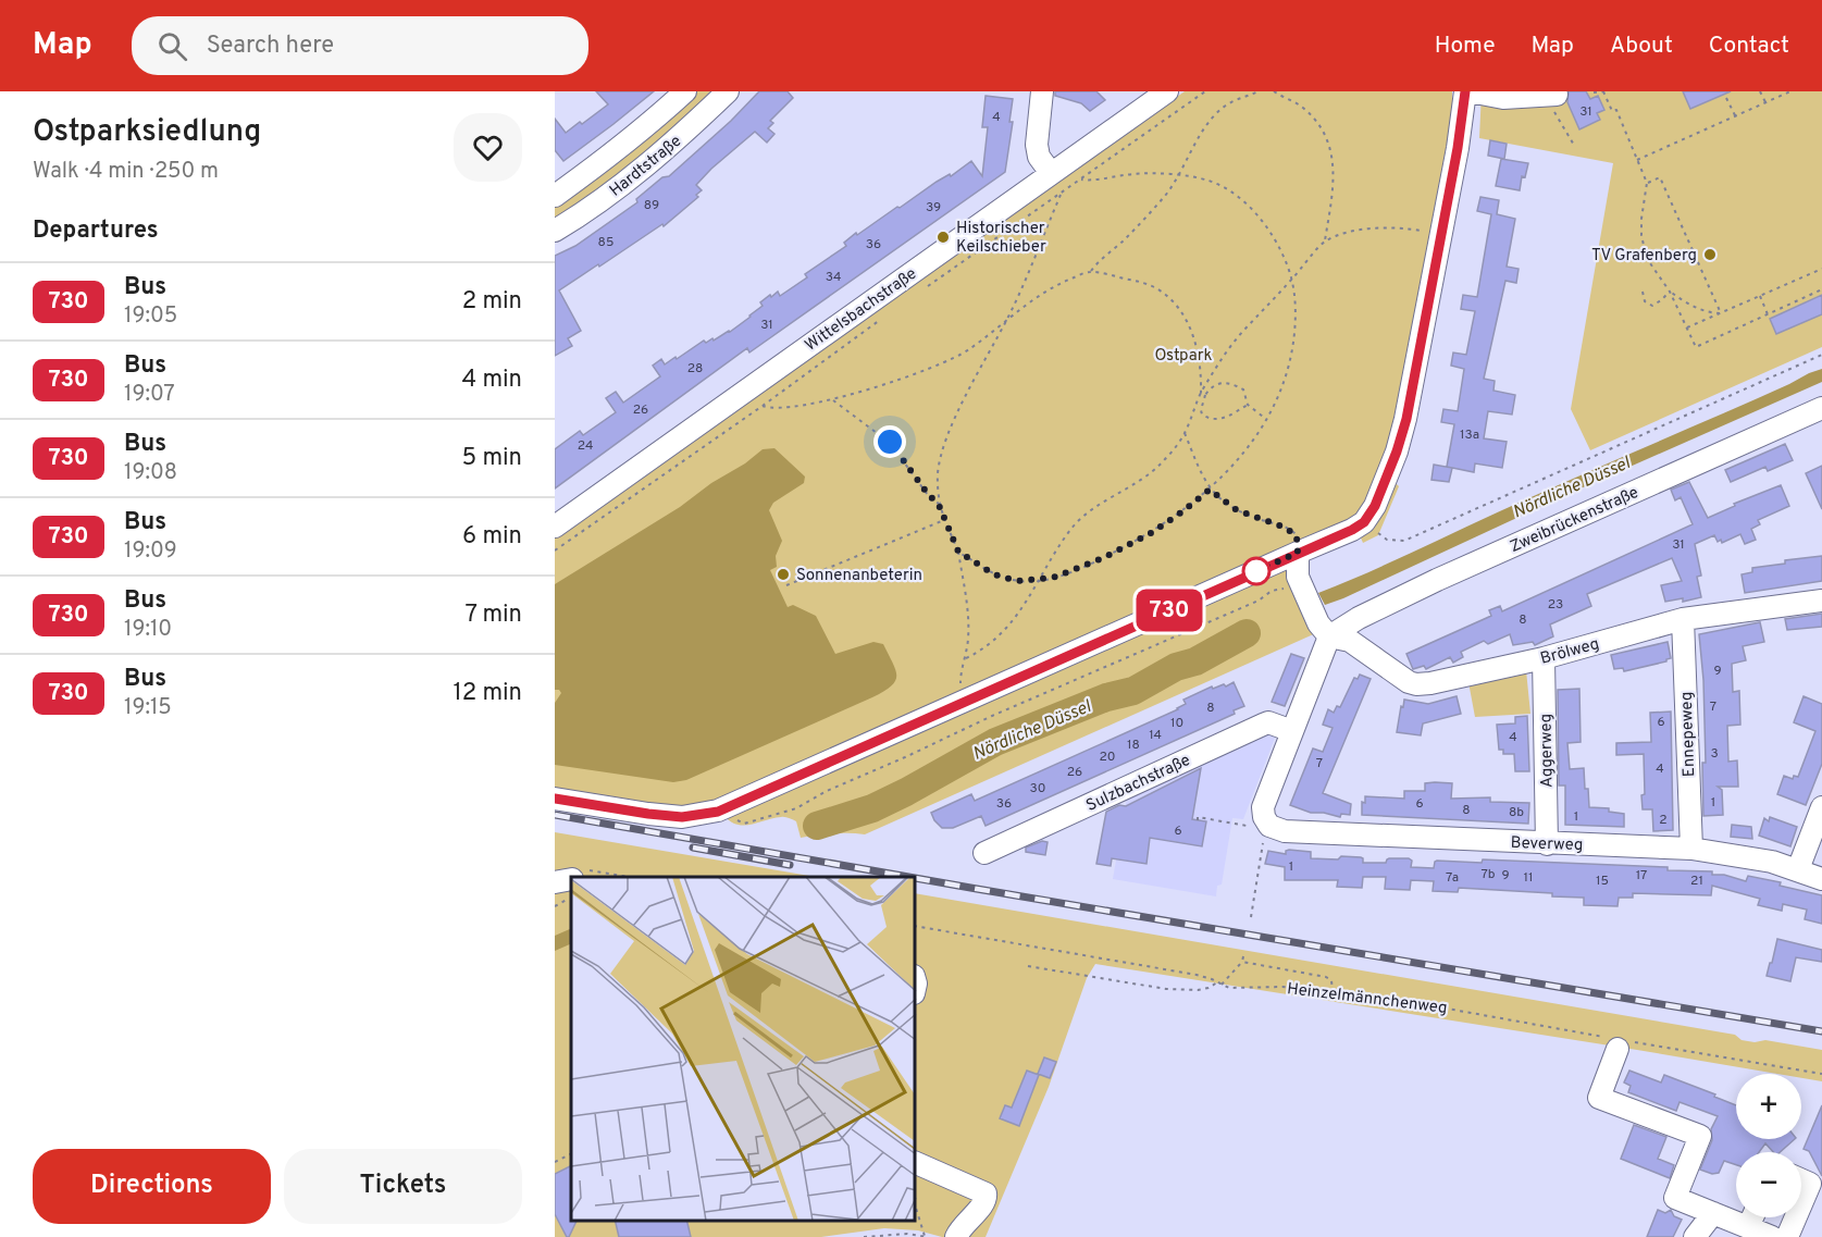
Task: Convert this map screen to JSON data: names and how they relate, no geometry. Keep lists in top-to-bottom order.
{
  "streets": {
    "street": [
      "Hardtstraße",
      "Wittelsbachstraße",
      "Zweibrückenstraße",
      "Brölweg",
      "Ennepeweg",
      "Aggerweg",
      "Sulzbachstraße",
      "Beverweg"
    ],
    "path": ["Heinzelmännchenweg"]
  },
  "crossings": [
    ["Zweibrückenstraße", "Brölweg"],
    ["Brölweg", "Ennepeweg"],
    ["Brölweg", "Aggerweg"],
    ["Ennepeweg", "Beverweg"],
    ["Aggerweg", "Beverweg"]
  ],
  "water": ["Nördliche Düssel"],
  "parks": ["Ostpark"],
  "places": ["Historischer Keilschieber", "TV Grafenberg", "Sonnenanbeterin"],
  "lines": ["bus line 730"],
  "house_numbers": [
    "31",
    "4",
    "89",
    "39",
    "85",
    "36",
    "34",
    "31",
    "28",
    "26",
    "13a",
    "24",
    "31",
    "23",
    "8",
    "9",
    "7",
    "8",
    "6",
    "10",
    "14",
    "4",
    "18",
    "3",
    "20",
    "7",
    "4",
    "26",
    "30",
    "1",
    "36",
    "6",
    "8",
    "8b",
    "1",
    "2",
    "6",
    "1",
    "7b",
    "9",
    "17",
    "7a",
    "11",
    "15",
    "21"
  ],
  "page": {
    "header": "Map",
    "search": "Search here",
    "nav": [
      "Home",
      "Map",
      "About",
      "Contact"
    ],
    "heading": [
      ["Ostparksiedlung", "Walk · 4 min · 250 m"],
      "Departures"
    ],
    "on_map": "730",
    "list": [
      {
        "mark": "730",
        "name": "Bus",
        "note": "19:05",
        "value": "2 min"
      },
      {
        "mark": "730",
        "name": "Bus",
        "note": "19:07",
        "value": "4 min"
      },
      {
        "mark": "730",
        "name": "Bus",
        "note": "19:08",
        "value": "5 min"
      },
      {
        "mark": "730",
        "name": "Bus",
        "note": "19:09",
        "value": "6 min"
      },
      {
        "mark": "730",
        "name": "Bus",
        "note": "19:10",
        "value": "7 min"
      },
      {
        "mark": "730",
        "name": "Bus",
        "note": "19:15",
        "value": "12 min"
      }
    ],
    "map_buttons": ["+", "−"],
    "buttons": ["Directions", "Tickets"]
  }
}
